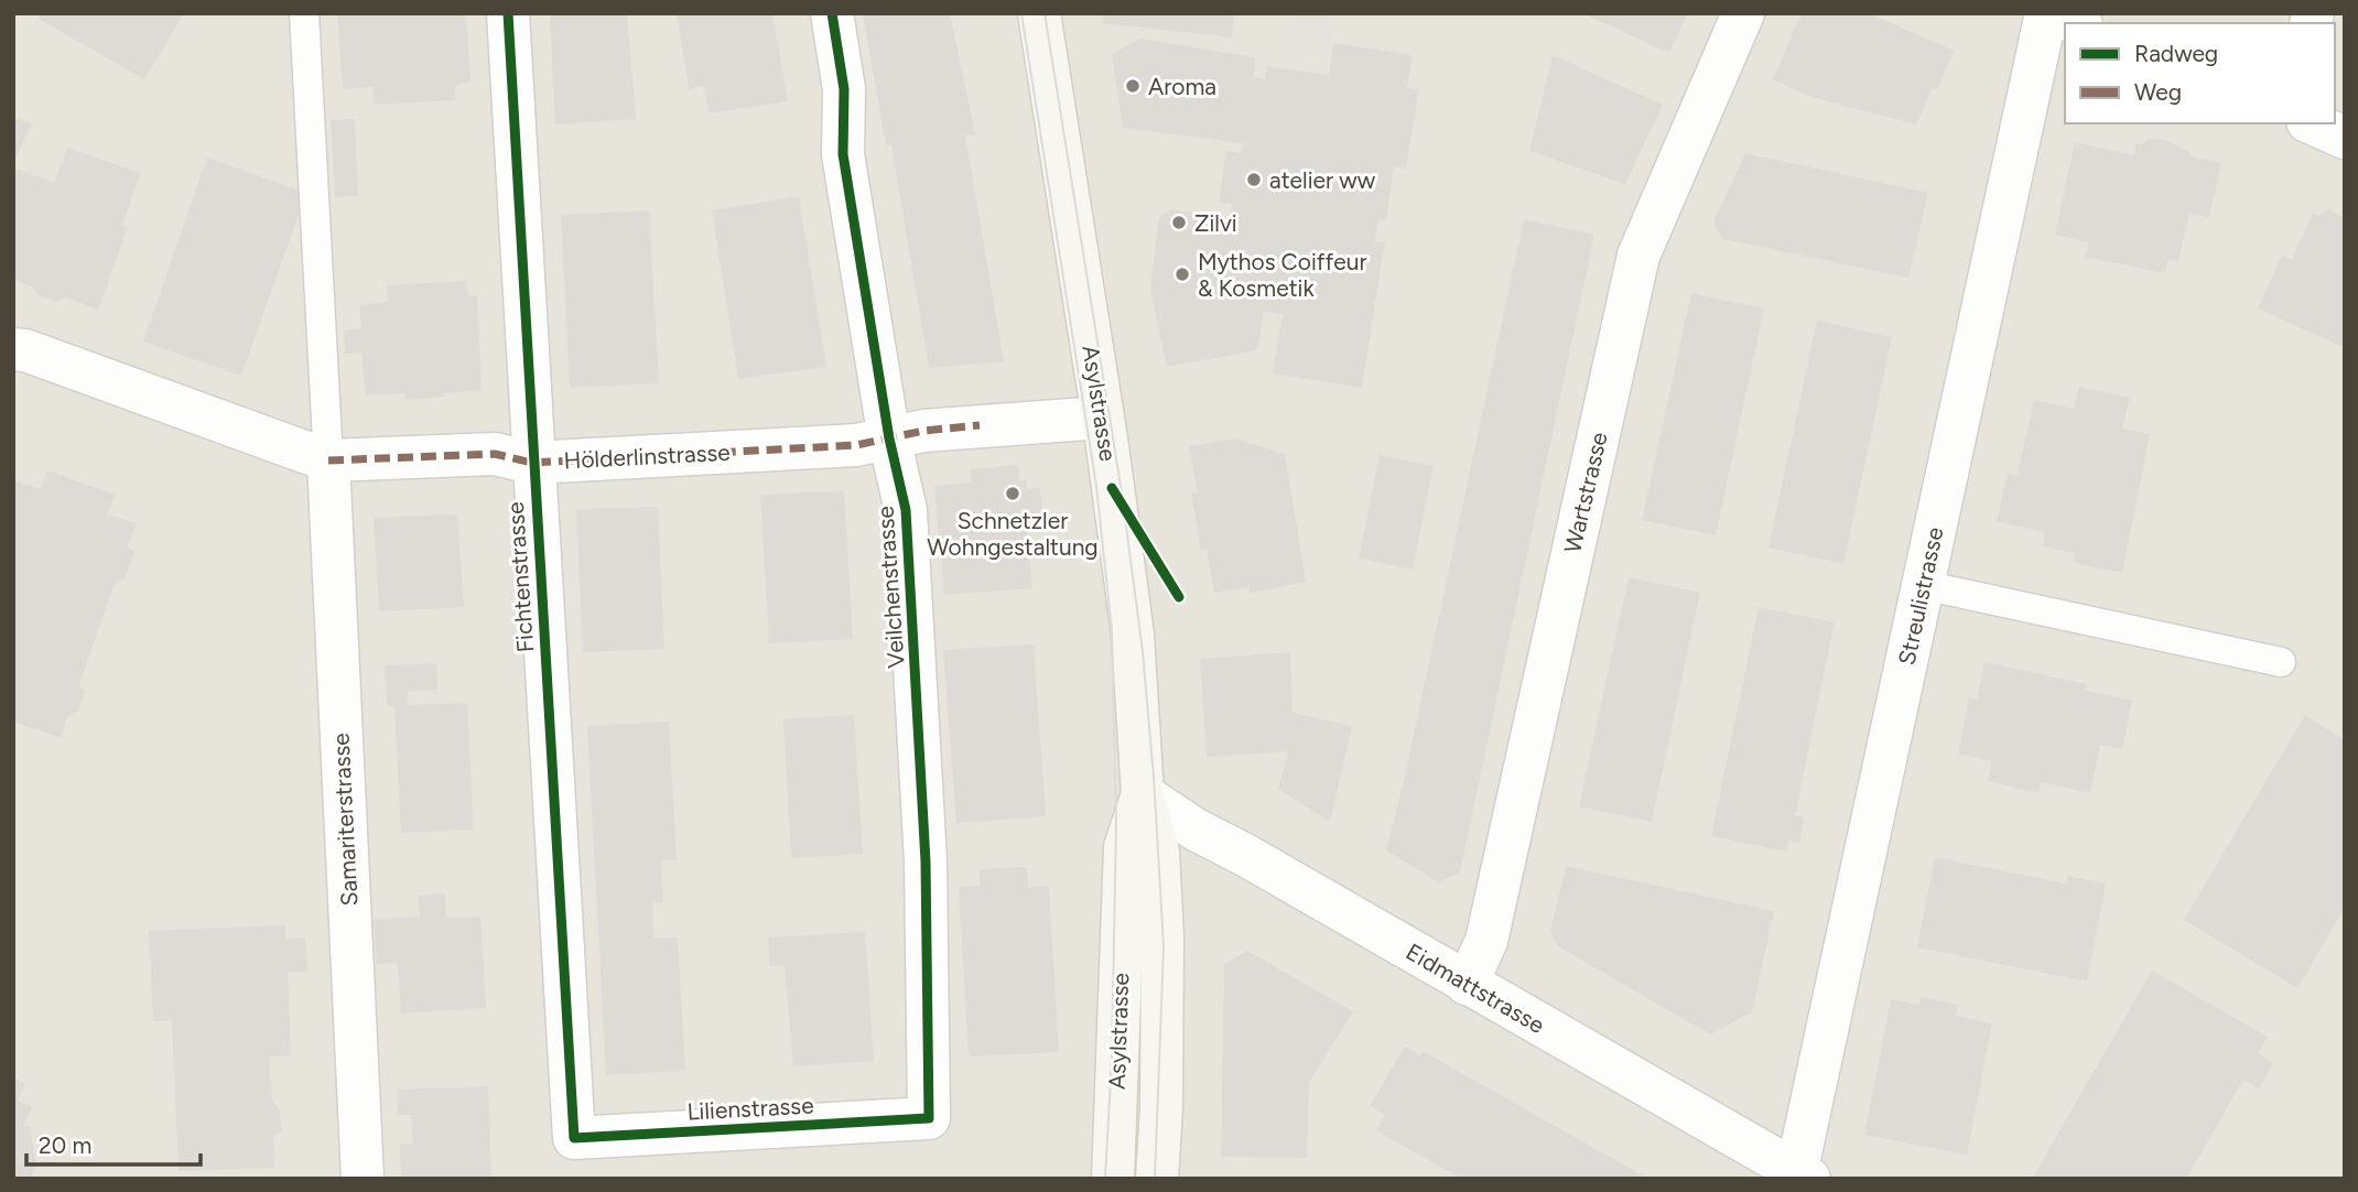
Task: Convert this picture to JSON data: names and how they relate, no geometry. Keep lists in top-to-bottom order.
{
  "streets": {
    "main road": ["Asylstrasse"],
    "street": [
      "Hölderlinstrasse",
      "Wartstrasse",
      "Fichtenstrasse",
      "Veilchenstrasse",
      "Streulistrasse",
      "Samariterstrasse",
      "Eidmattstrasse",
      "Lilienstrasse"
    ]
  },
  "crossings": [
    ["Asylstrasse", "Hölderlinstrasse"],
    ["Asylstrasse", "Eidmattstrasse"],
    ["Hölderlinstrasse", "Fichtenstrasse"],
    ["Hölderlinstrasse", "Veilchenstrasse"],
    ["Hölderlinstrasse", "Samariterstrasse"],
    ["Wartstrasse", "Eidmattstrasse"],
    ["Fichtenstrasse", "Lilienstrasse"],
    ["Veilchenstrasse", "Lilienstrasse"],
    ["Streulistrasse", "Eidmattstrasse"]
  ],
  "places": [
    "Aroma",
    "atelier ww",
    "Zilvi",
    "Mythos Coiffeur & Kosmetik",
    "Schnetzler Wohngestaltung"
  ],
  "legend": ["Radweg", "Weg"],
  "scale_bar": "20 m"
}
